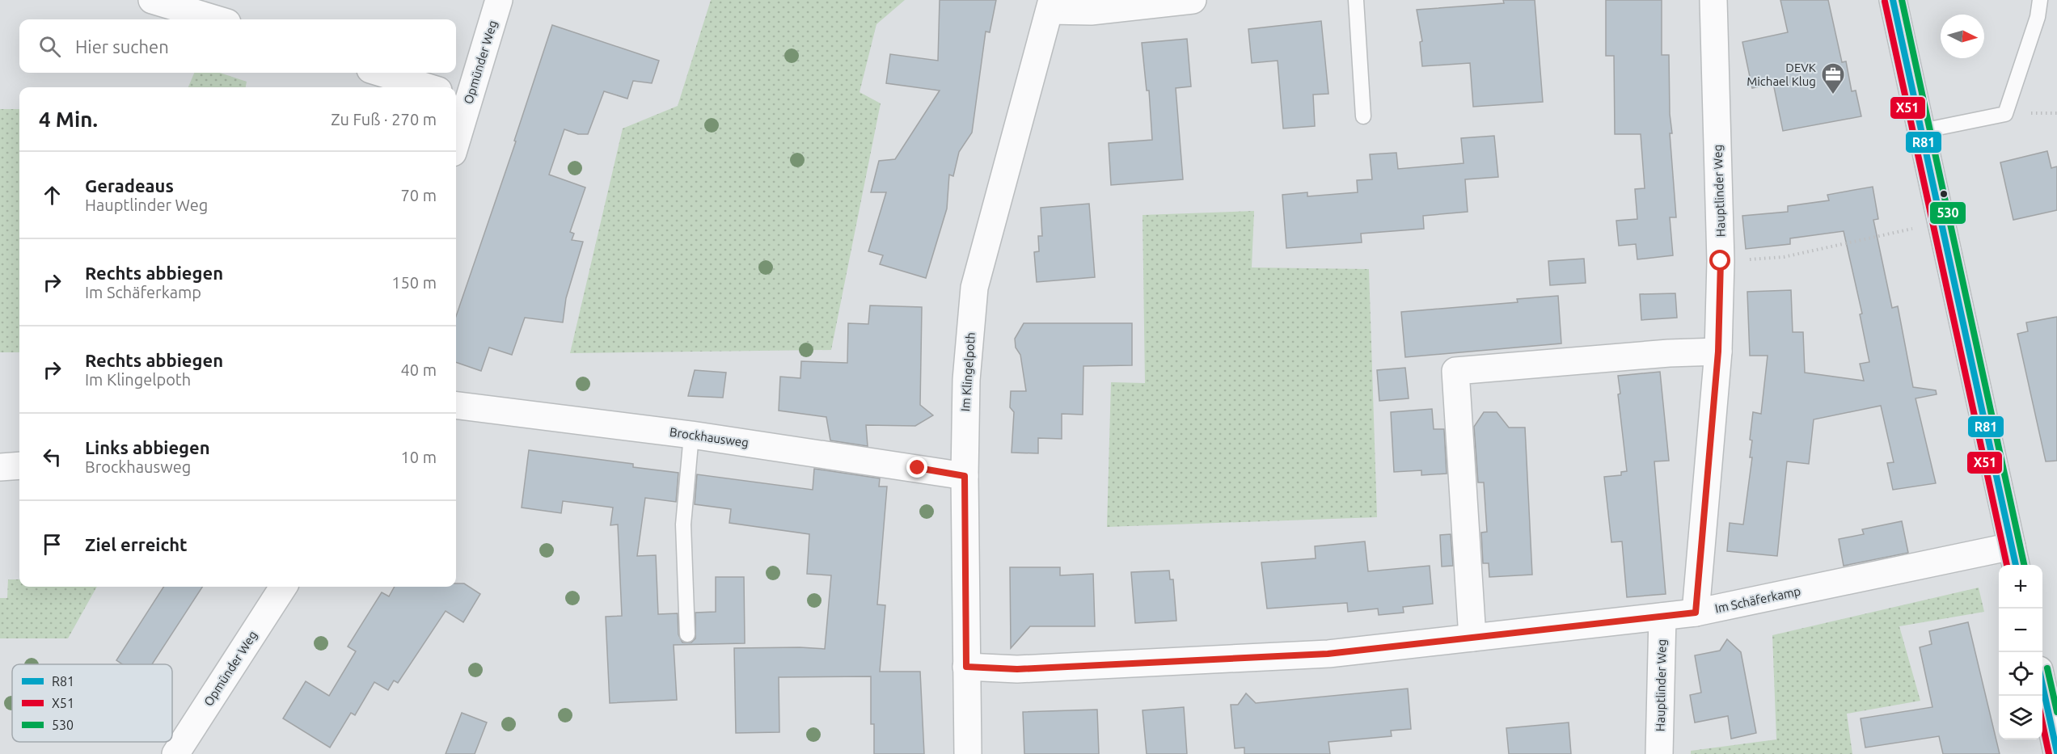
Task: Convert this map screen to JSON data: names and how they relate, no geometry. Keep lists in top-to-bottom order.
{
  "streets": {
    "street": [
      "Opmünder Weg",
      "Hauptlinder Weg",
      "Im Klingelpoth",
      "Brockhausweg",
      "Im Schäferkamp"
    ]
  },
  "crossings": [
    ["Hauptlinder Weg", "Im Schäferkamp"],
    ["Im Klingelpoth", "Brockhausweg"],
    ["Im Klingelpoth", "Im Schäferkamp"]
  ],
  "places": {
    "office": ["DEVK Michael Klug"]
  },
  "lines": ["transit line R81", "transit line 530", "transit line X51"],
  "legend": ["R81", "X51", "530"],
  "north": "right",
  "page": {
    "search": "Hier suchen",
    "heading": ["4 Min.", "Zu Fuß · 270 m"],
    "list": [
      ["Geradeaus", "Hauptlinder Weg", "70 m"],
      ["Rechts abbiegen", "Im Schäferkamp", "150 m"],
      ["Rechts abbiegen", "Im Klingelpoth", "40 m"],
      ["Links abbiegen", "Brockhausweg", "10 m"],
      "Ziel erreicht"
    ],
    "map_buttons": ["+", "−"]
  }
}
